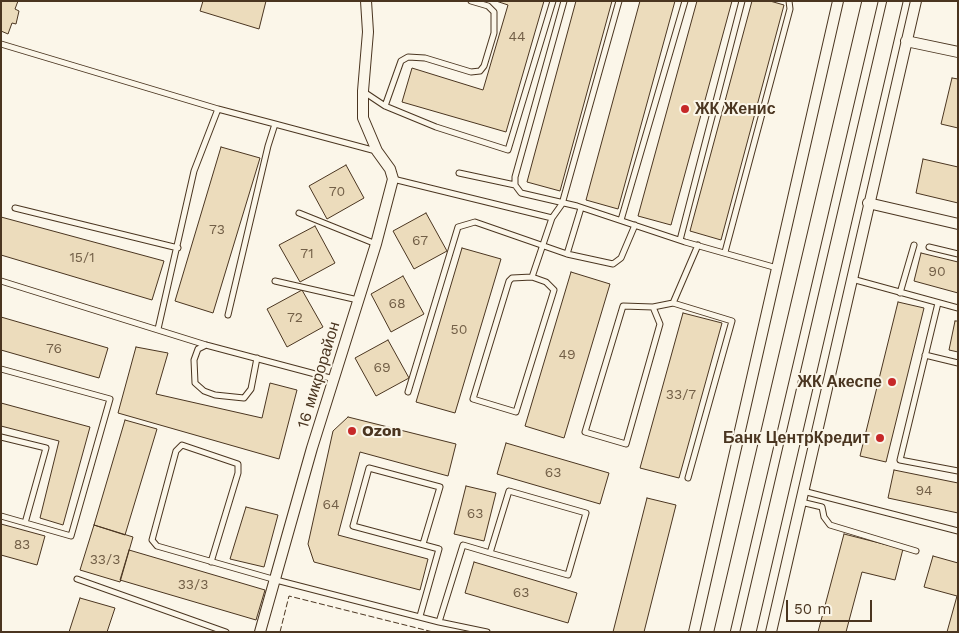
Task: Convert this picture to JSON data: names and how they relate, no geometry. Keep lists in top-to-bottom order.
{
  "streets": {
    "street": ["16 микрорайон"]
  },
  "places": [
    "ЖК Женис",
    "ЖК Акеспе",
    "Ozon",
    "Банк ЦентрКредит"
  ],
  "house_numbers": [
    "44",
    "70",
    "73",
    "67",
    "71",
    "15/1",
    "90",
    "68",
    "72",
    "50",
    "76",
    "49",
    "69",
    "33/7",
    "63",
    "94",
    "64",
    "63",
    "83",
    "33/3",
    "33/3",
    "63"
  ],
  "scale_bar": "50 m"
}
